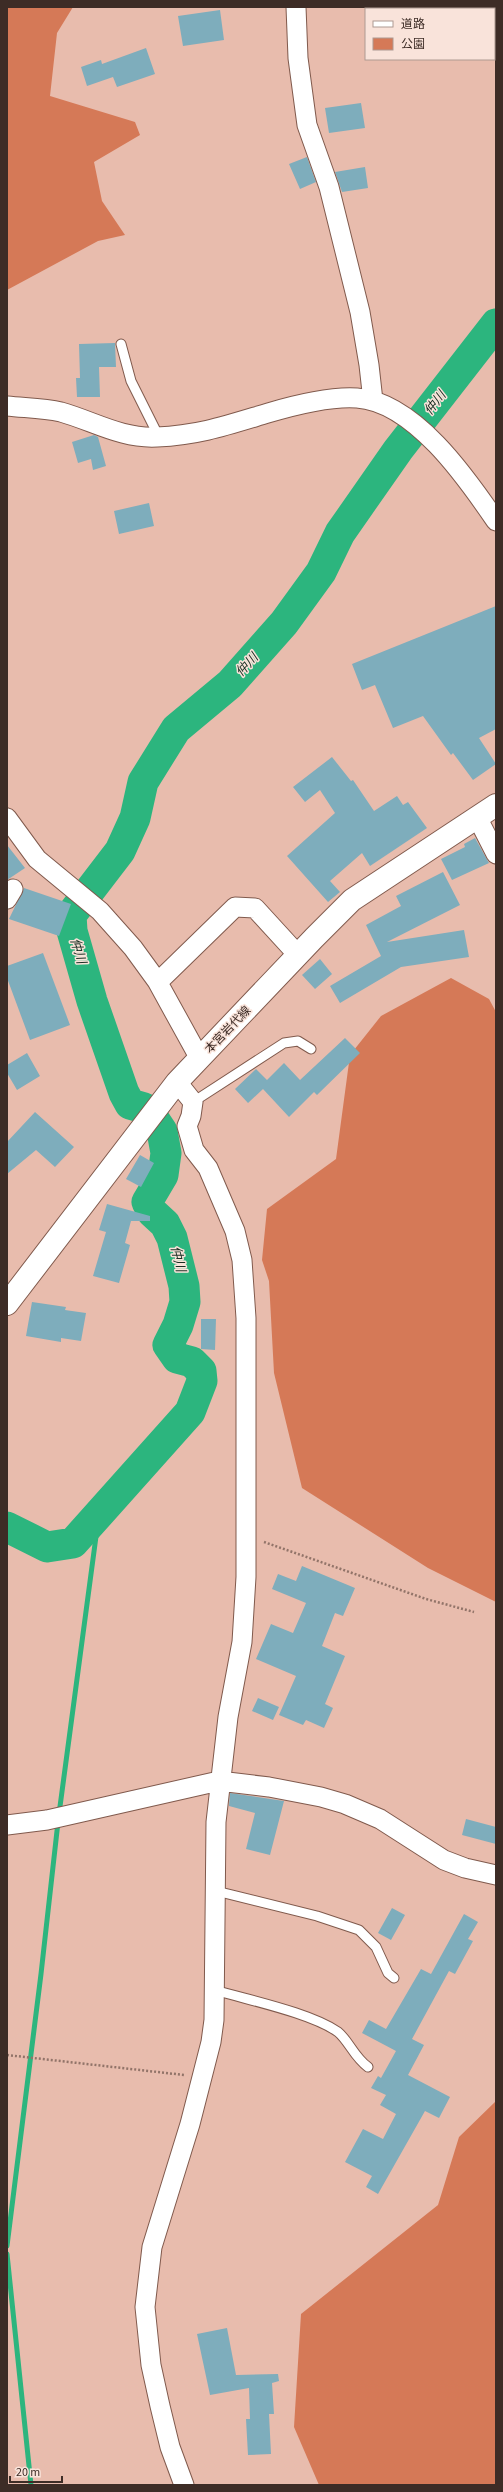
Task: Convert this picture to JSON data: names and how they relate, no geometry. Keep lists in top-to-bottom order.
{
  "streets": {
    "main road": ["本宮岩代線"]
  },
  "water": ["仲川"],
  "legend": ["道路", "公園"],
  "scale_bar": "20 m"
}
